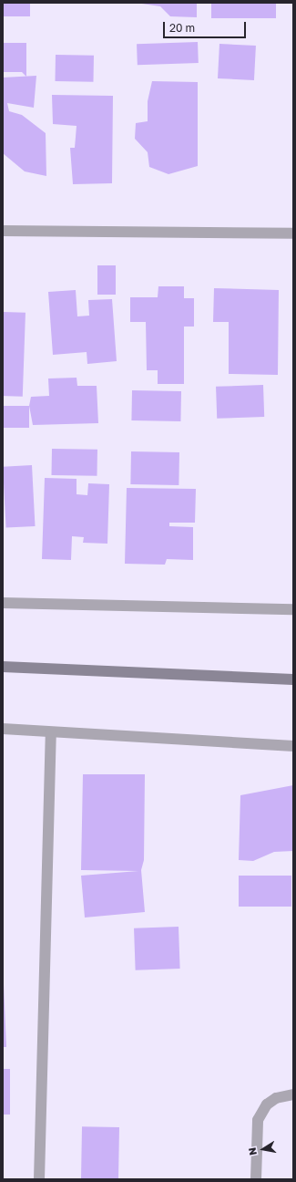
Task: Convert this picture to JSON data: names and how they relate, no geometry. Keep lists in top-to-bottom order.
{
  "scale_bar": "20 m",
  "north": "left"
}
